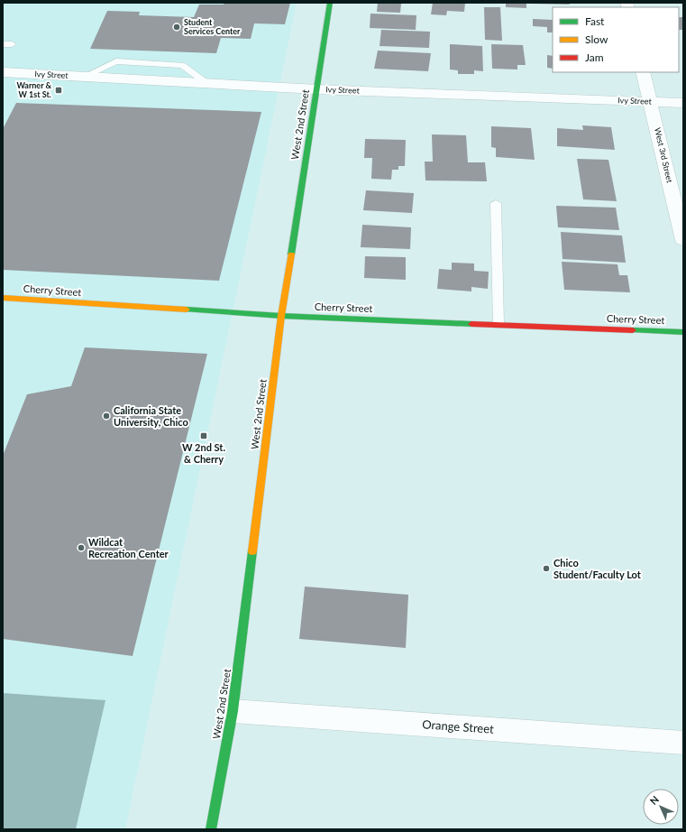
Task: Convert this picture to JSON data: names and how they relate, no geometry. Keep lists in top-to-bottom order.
{
  "streets": {
    "street": [
      "Ivy Street",
      "West 2nd Street",
      "West 3rd Street",
      "Cherry Street",
      "Orange Street"
    ]
  },
  "crossings": [
    ["Ivy Street", "West 2nd Street"],
    ["Ivy Street", "West 3rd Street"],
    ["West 2nd Street", "Cherry Street"],
    ["West 2nd Street", "Orange Street"]
  ],
  "places": {
    "other": [
      "Student Services Center",
      "California State University, Chico",
      "Wildcat Recreation Center",
      "Chico Student/Faculty Lot"
    ],
    "transit": ["Warner & W 1st St.", "W 2nd St. & Cherry"]
  },
  "legend": ["Fast", "Slow", "Jam"],
  "north": "top left"
}
